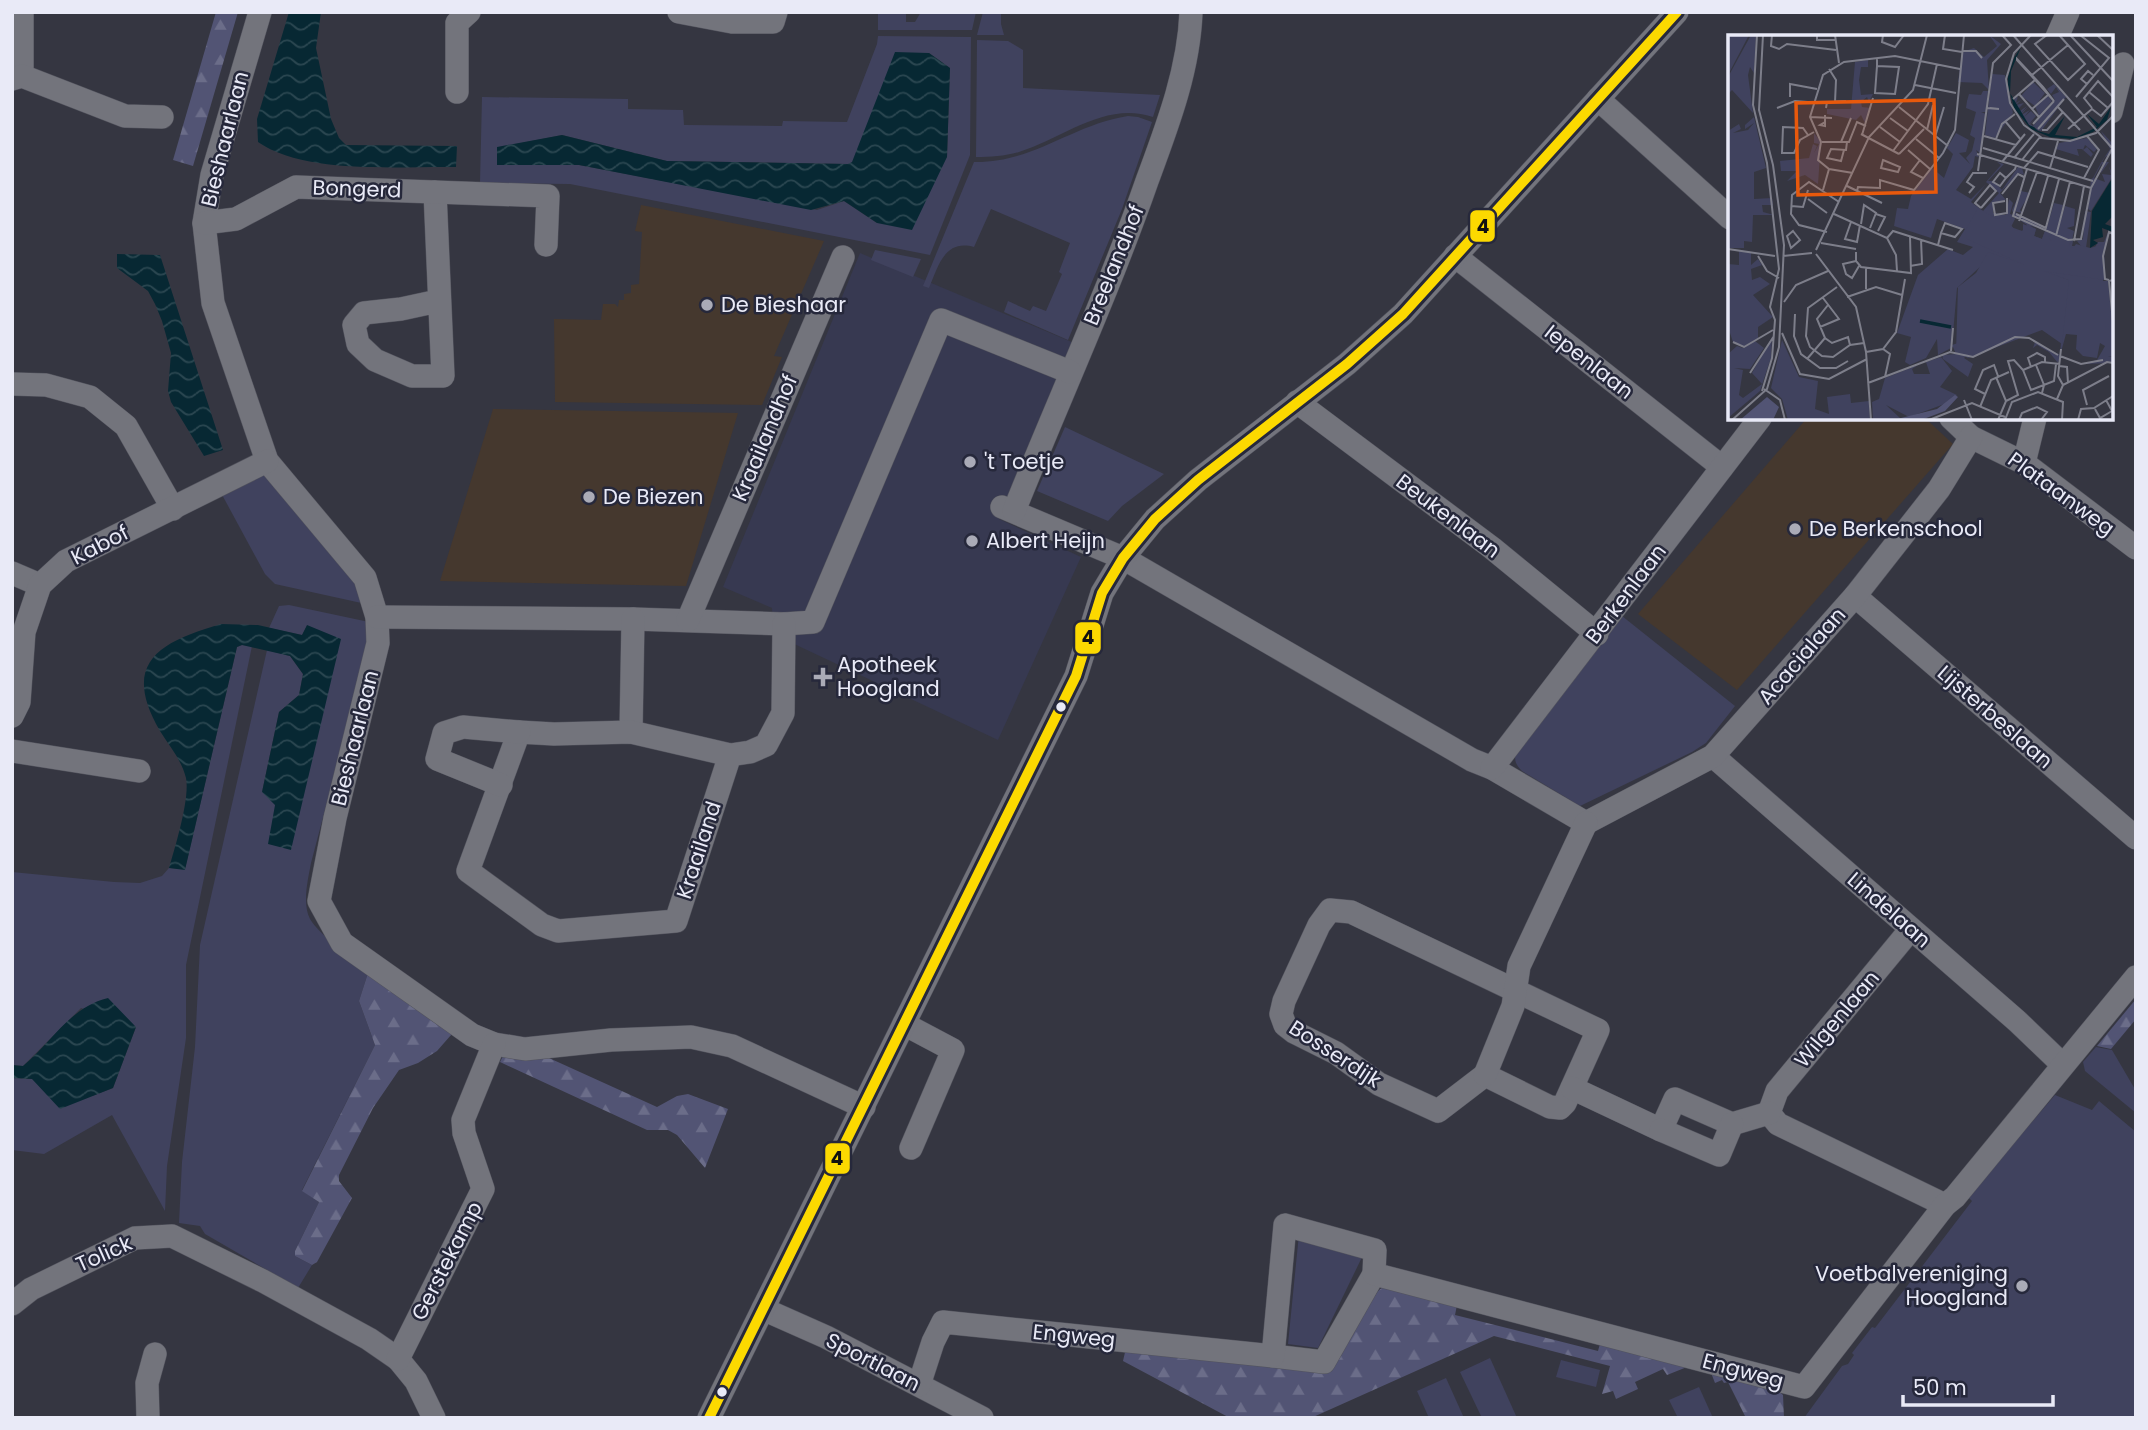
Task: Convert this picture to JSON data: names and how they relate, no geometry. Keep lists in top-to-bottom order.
{
  "streets": {
    "street": [
      "Bieshaarlaan",
      "Bongerd",
      "Breelandhof",
      "Iepenlaan",
      "Kraailandhof",
      "Plataanweg",
      "Beukenlaan",
      "Kabof",
      "Berkenlaan",
      "Acacialaan",
      "Lijsterbeslaan",
      "Kraailand",
      "Lindelaan",
      "Wilgenlaan",
      "Bosserdijk",
      "Tolick",
      "Gerstekamp",
      "Engweg",
      "Sportlaan"
    ]
  },
  "crossings": [
    ["Bieshaarlaan", "Bongerd"],
    ["Bieshaarlaan", "Kabof"],
    ["Bieshaarlaan", "Gerstekamp"],
    ["Iepenlaan", "Berkenlaan"],
    ["Plataanweg", "Acacialaan"],
    ["Beukenlaan", "Berkenlaan"],
    ["Acacialaan", "Lijsterbeslaan"],
    ["Acacialaan", "Lindelaan"],
    ["Lindelaan", "Wilgenlaan"],
    ["Lindelaan", "Engweg"],
    ["Tolick", "Gerstekamp"],
    ["Engweg", "Sportlaan"]
  ],
  "places": {
    "other": [
      "De Bieshaar",
      "'t Toetje",
      "De Biezen",
      "De Berkenschool",
      "Albert Heijn",
      "Voetbalvereniging Hoogland"
    ],
    "health": ["Apotheek Hoogland"]
  },
  "lines": ["transit line 4"],
  "scale_bar": "50 m"
}
